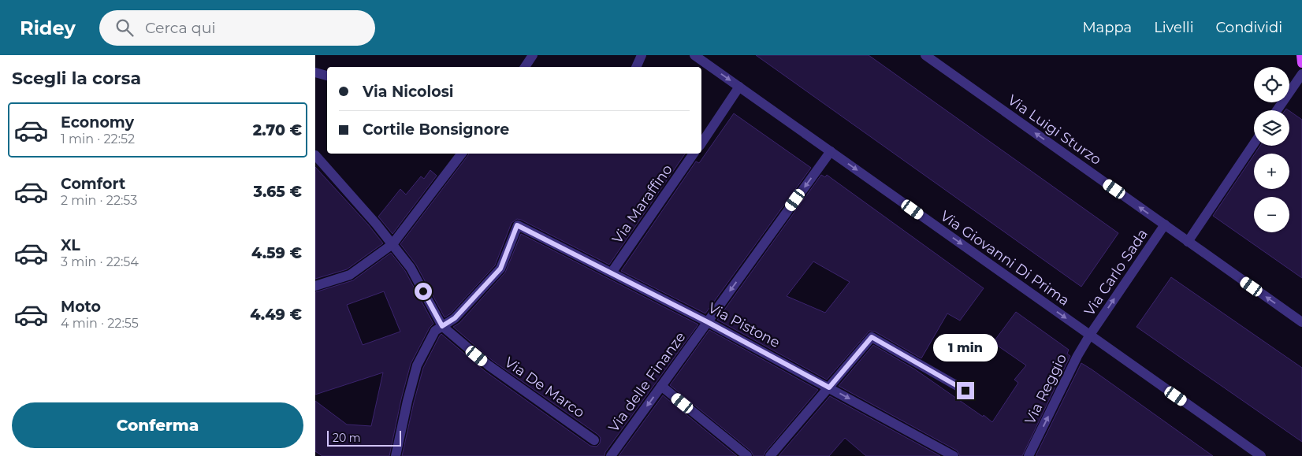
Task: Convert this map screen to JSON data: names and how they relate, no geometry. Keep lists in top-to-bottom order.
{
  "streets": {
    "street": [
      "Via Luigi Sturzo",
      "Via Maraffino",
      "Via Giovanni Di Prima",
      "Via Carlo Sada",
      "Via Pistone",
      "Via delle Finanze",
      "Via De Marco",
      "Via Reggio"
    ]
  },
  "crossings": [
    ["Via Luigi Sturzo", "Via Carlo Sada"],
    ["Via Maraffino", "Via Pistone"],
    ["Via Giovanni Di Prima", "Via Carlo Sada"],
    ["Via Giovanni Di Prima", "Via delle Finanze"],
    ["Via Giovanni Di Prima", "Via Reggio"],
    ["Via Carlo Sada", "Via Reggio"],
    ["Via Pistone", "Via delle Finanze"],
    ["Via Pistone", "Via De Marco"]
  ],
  "one_way": [
    "Via Luigi Sturzo",
    "Via Giovanni Di Prima",
    "Via Carlo Sada",
    "Via delle Finanze",
    "Via Reggio"
  ],
  "scale_bar": "20 m",
  "page": {
    "header": "Ridey",
    "search": "Cerca qui",
    "nav": ["Mappa", "Livelli", "Condividi"],
    "heading": "Scegli la corsa",
    "map_buttons": ["+", "−"],
    "banner": ["Via Nicolosi", "Cortile Bonsignore"],
    "list": [
      {
        "name": "Economy",
        "note": "1 min · 22:52",
        "value": "2.70 €"
      },
      {
        "name": "Comfort",
        "note": "2 min · 22:53",
        "value": "3.65 €"
      },
      {
        "name": "XL",
        "note": "3 min · 22:54",
        "value": "4.59 €"
      },
      {
        "name": "Moto",
        "note": "4 min · 22:55",
        "value": "4.49 €"
      }
    ],
    "bubble": "1 min",
    "buttons": "Conferma",
    "scale": "20 m"
  }
}
